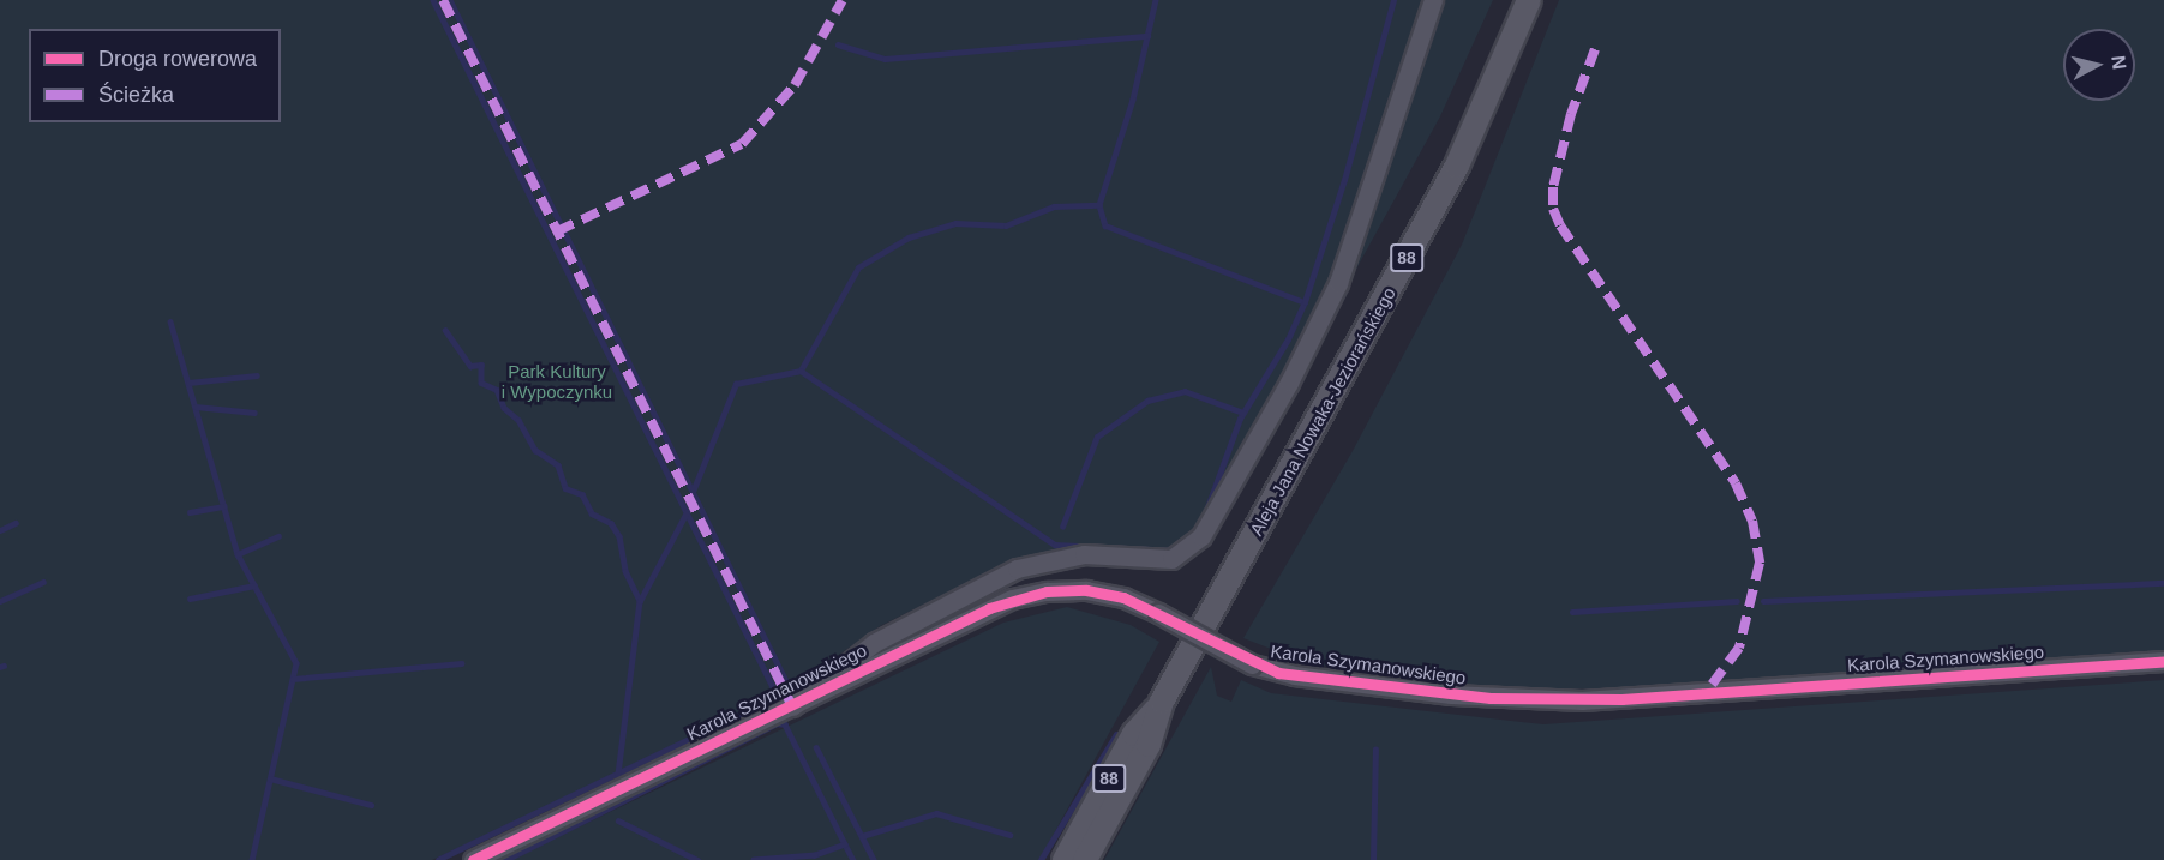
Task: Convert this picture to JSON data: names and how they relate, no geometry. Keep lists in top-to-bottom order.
{
  "streets": {
    "main road": ["88", "Aleja Jana Nowaka-Jeziorańskiego"],
    "street": ["Karola Szymanowskiego"]
  },
  "parks": ["Park Kultury i Wypoczynku"],
  "legend": ["Droga rowerowa", "Ścieżka"],
  "north": "right"
}
